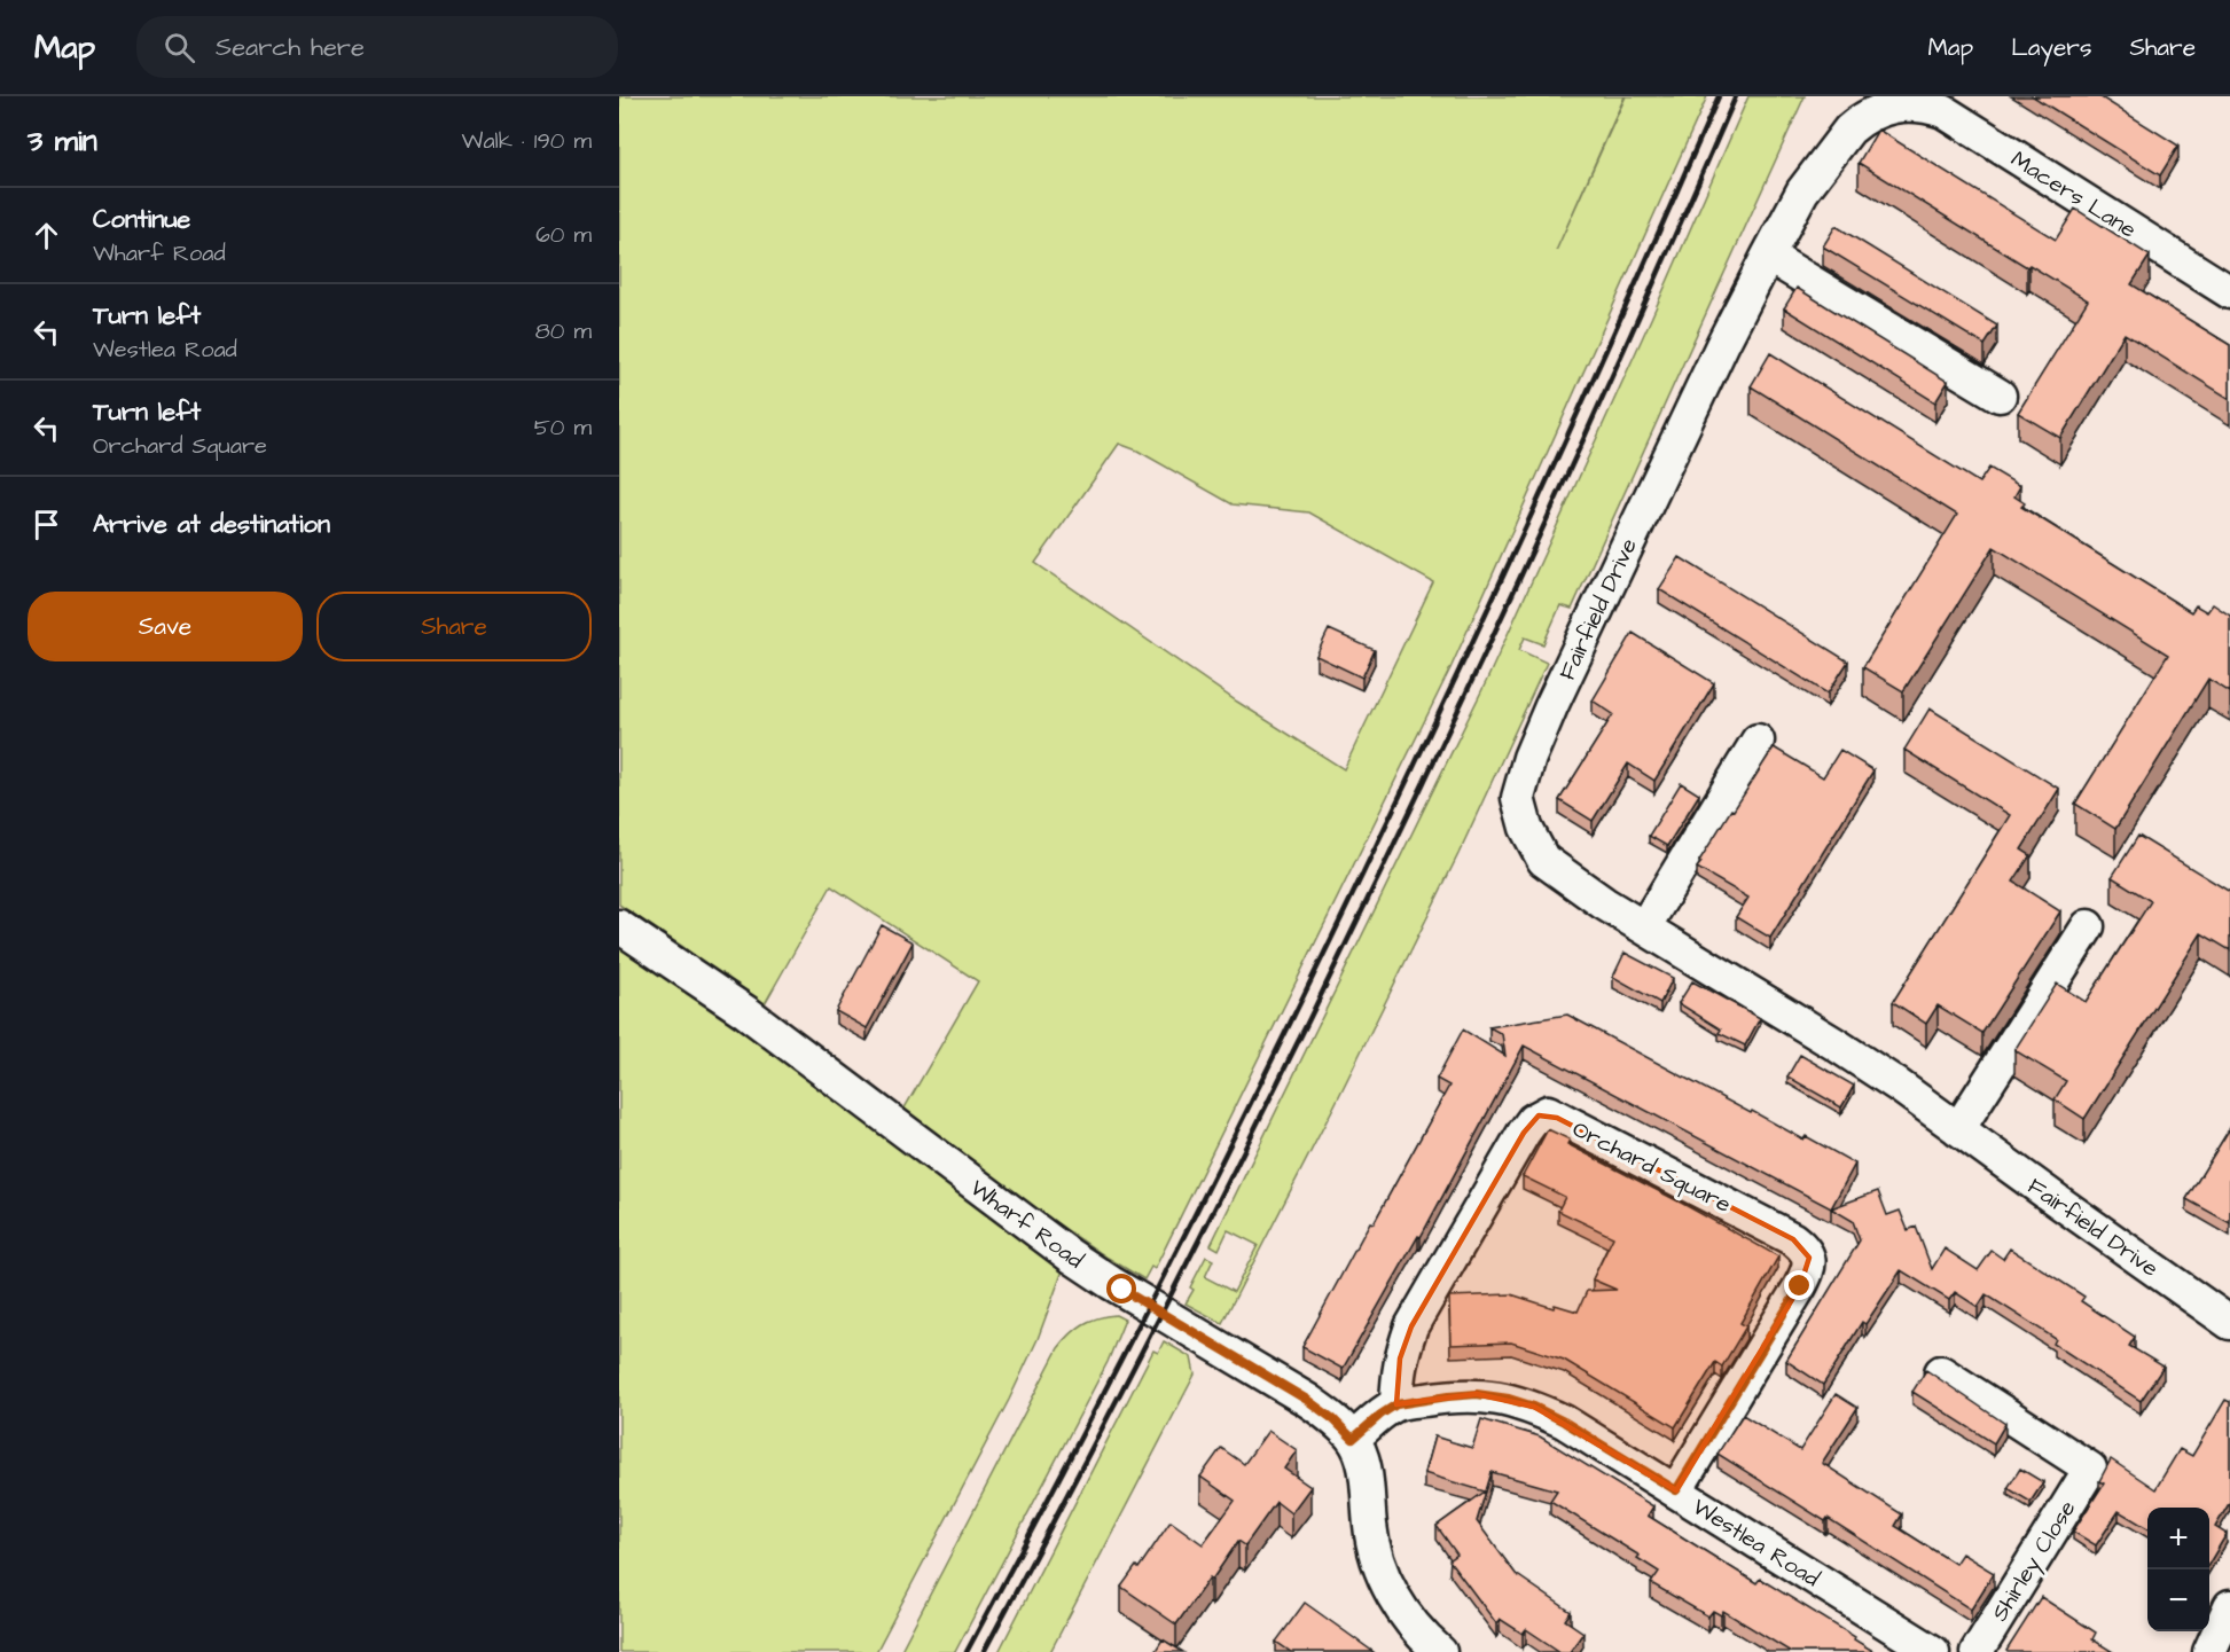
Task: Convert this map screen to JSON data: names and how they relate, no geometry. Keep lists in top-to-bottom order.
{
  "streets": {
    "street": [
      "Macers Lane",
      "Fairfield Drive",
      "Orchard Square",
      "Wharf Road",
      "Westlea Road",
      "Shirley Close"
    ]
  },
  "crossings": [
    ["Macers Lane", "Fairfield Drive"],
    ["Orchard Square", "Westlea Road"],
    ["Wharf Road", "Westlea Road"]
  ],
  "page": {
    "header": "Map",
    "search": "Search here",
    "nav": ["Map", "Layers", "Share"],
    "heading": ["3 min", "Walk · 190 m"],
    "list": [
      ["Continue", "Wharf Road", "60 m"],
      ["Turn left", "Westlea Road", "80 m"],
      ["Turn left", "Orchard Square", "50 m"],
      "Arrive at destination"
    ],
    "buttons": ["Save", "Share"],
    "map_buttons": ["+", "−"]
  }
}
